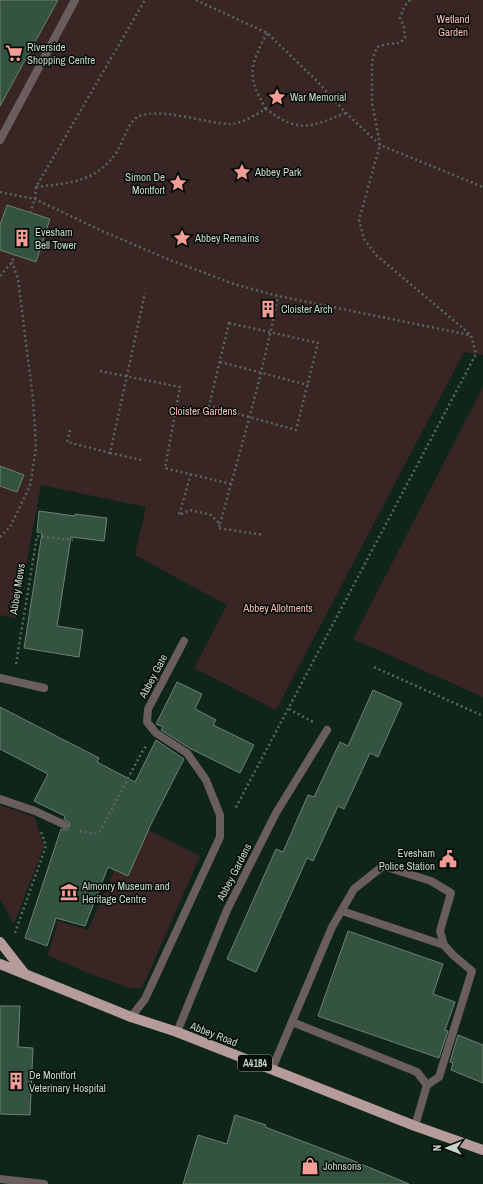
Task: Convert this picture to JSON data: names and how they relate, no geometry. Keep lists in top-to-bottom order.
{
  "streets": {
    "main road": ["Abbey Road", "A4184"],
    "street": ["Abbey Gate", "Abbey Gardens"],
    "path": ["Abbey Mews"]
  },
  "crossings": [
    ["Abbey Gardens", "Abbey Road"]
  ],
  "parks": ["Wetland Garden", "Cloister Gardens", "Abbey Allotments"],
  "places": {
    "supermarket": ["Riverside Shopping Centre"],
    "place": [
      "War Memorial",
      "Abbey Park",
      "Simon De Montfort",
      "Abbey Remains"
    ],
    "building": ["Evesham Bell Tower", "Cloister Arch", "De Montfort Veterinary Hospital"],
    "public building": ["Evesham Police Station"],
    "museum": ["Almonry Museum and Heritage Centre"],
    "shop": ["Johnsons"]
  },
  "north": "left"
}
